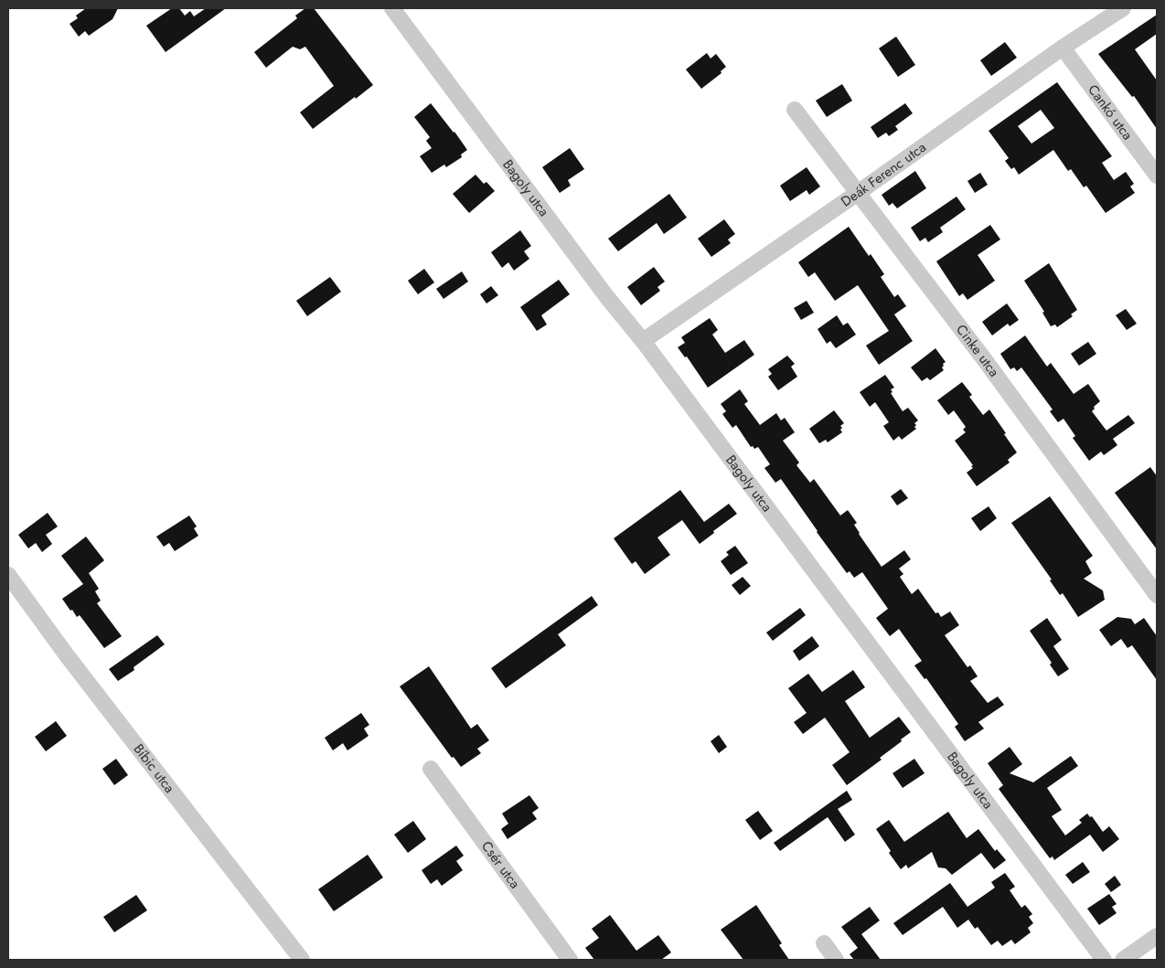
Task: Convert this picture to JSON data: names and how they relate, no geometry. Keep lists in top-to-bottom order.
{
  "streets": {
    "street": [
      "Cankó utca",
      "Deák Ferenc utca",
      "Bagoly utca",
      "Cinke utca",
      "Bíbic utca",
      "Csér utca"
    ]
  },
  "crossings": [
    ["Cankó utca", "Deák Ferenc utca"],
    ["Deák Ferenc utca", "Bagoly utca"],
    ["Deák Ferenc utca", "Cinke utca"]
  ]
}
